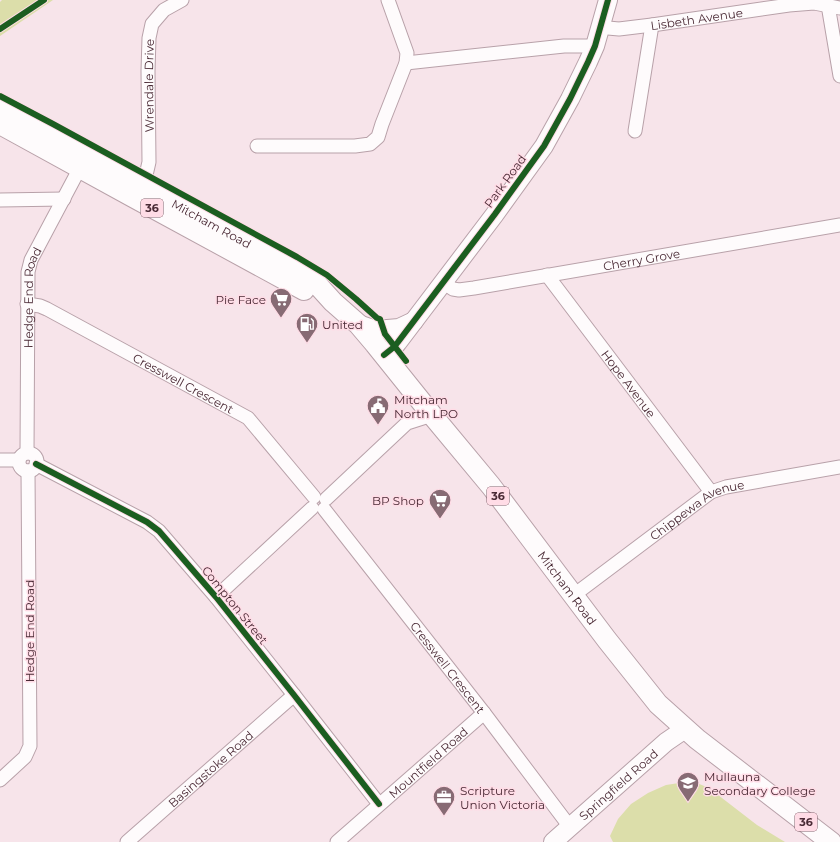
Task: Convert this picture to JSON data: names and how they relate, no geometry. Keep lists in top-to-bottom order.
{
  "streets": {
    "main road": ["36", "Mitcham Road"],
    "street": [
      "Lisbeth Avenue",
      "Wrendale Drive",
      "Park Road",
      "Cherry Grove",
      "Hedge End Road",
      "Cresswell Crescent",
      "Hope Avenue",
      "Chippewa Avenue",
      "Compton Street",
      "Mountfield Road",
      "Basingstoke Road",
      "Springfield Road"
    ]
  },
  "crossings": [
    ["Lisbeth Avenue", "Park Road"],
    ["Wrendale Drive", "Mitcham Road"],
    ["Park Road", "Mitcham Road"],
    ["Park Road", "Cherry Grove"],
    ["Mitcham Road", "Hedge End Road"],
    ["Mitcham Road", "Chippewa Avenue"],
    ["Mitcham Road", "Springfield Road"],
    ["Cherry Grove", "Hope Avenue"],
    ["Hedge End Road", "Cresswell Crescent"],
    ["Hedge End Road", "Compton Street"],
    ["Cresswell Crescent", "Mountfield Road"],
    ["Cresswell Crescent", "Springfield Road"],
    ["Hope Avenue", "Chippewa Avenue"],
    ["Compton Street", "Mountfield Road"],
    ["Compton Street", "Basingstoke Road"]
  ],
  "places": {
    "supermarket": ["Pie Face", "BP Shop"],
    "fuel station": ["United"],
    "public building": ["Mitcham North LPO"],
    "school or university": ["Mullauna Secondary College"],
    "office": ["Scripture Union Victoria"]
  }
}
